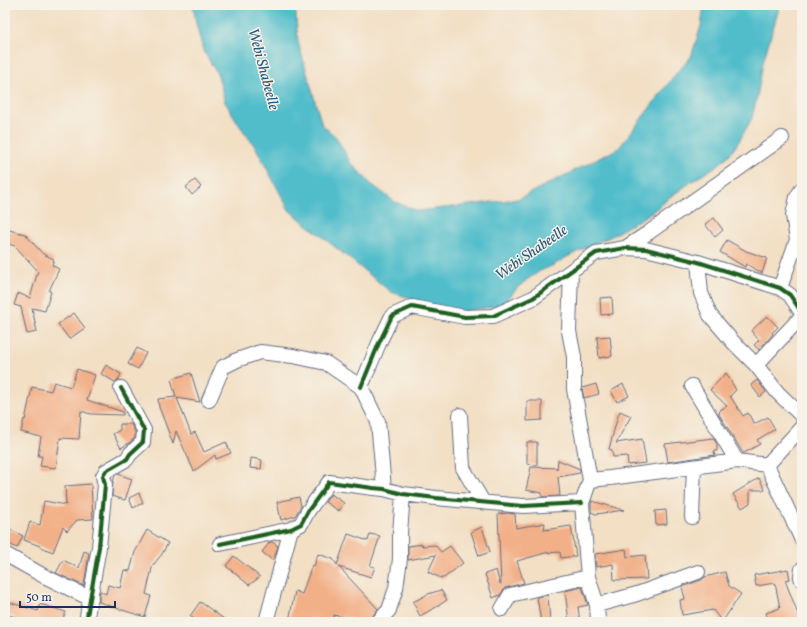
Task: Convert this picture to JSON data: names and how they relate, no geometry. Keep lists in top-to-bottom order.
{
  "water": ["Webi Shabeelle"],
  "scale_bar": "50 m"
}
